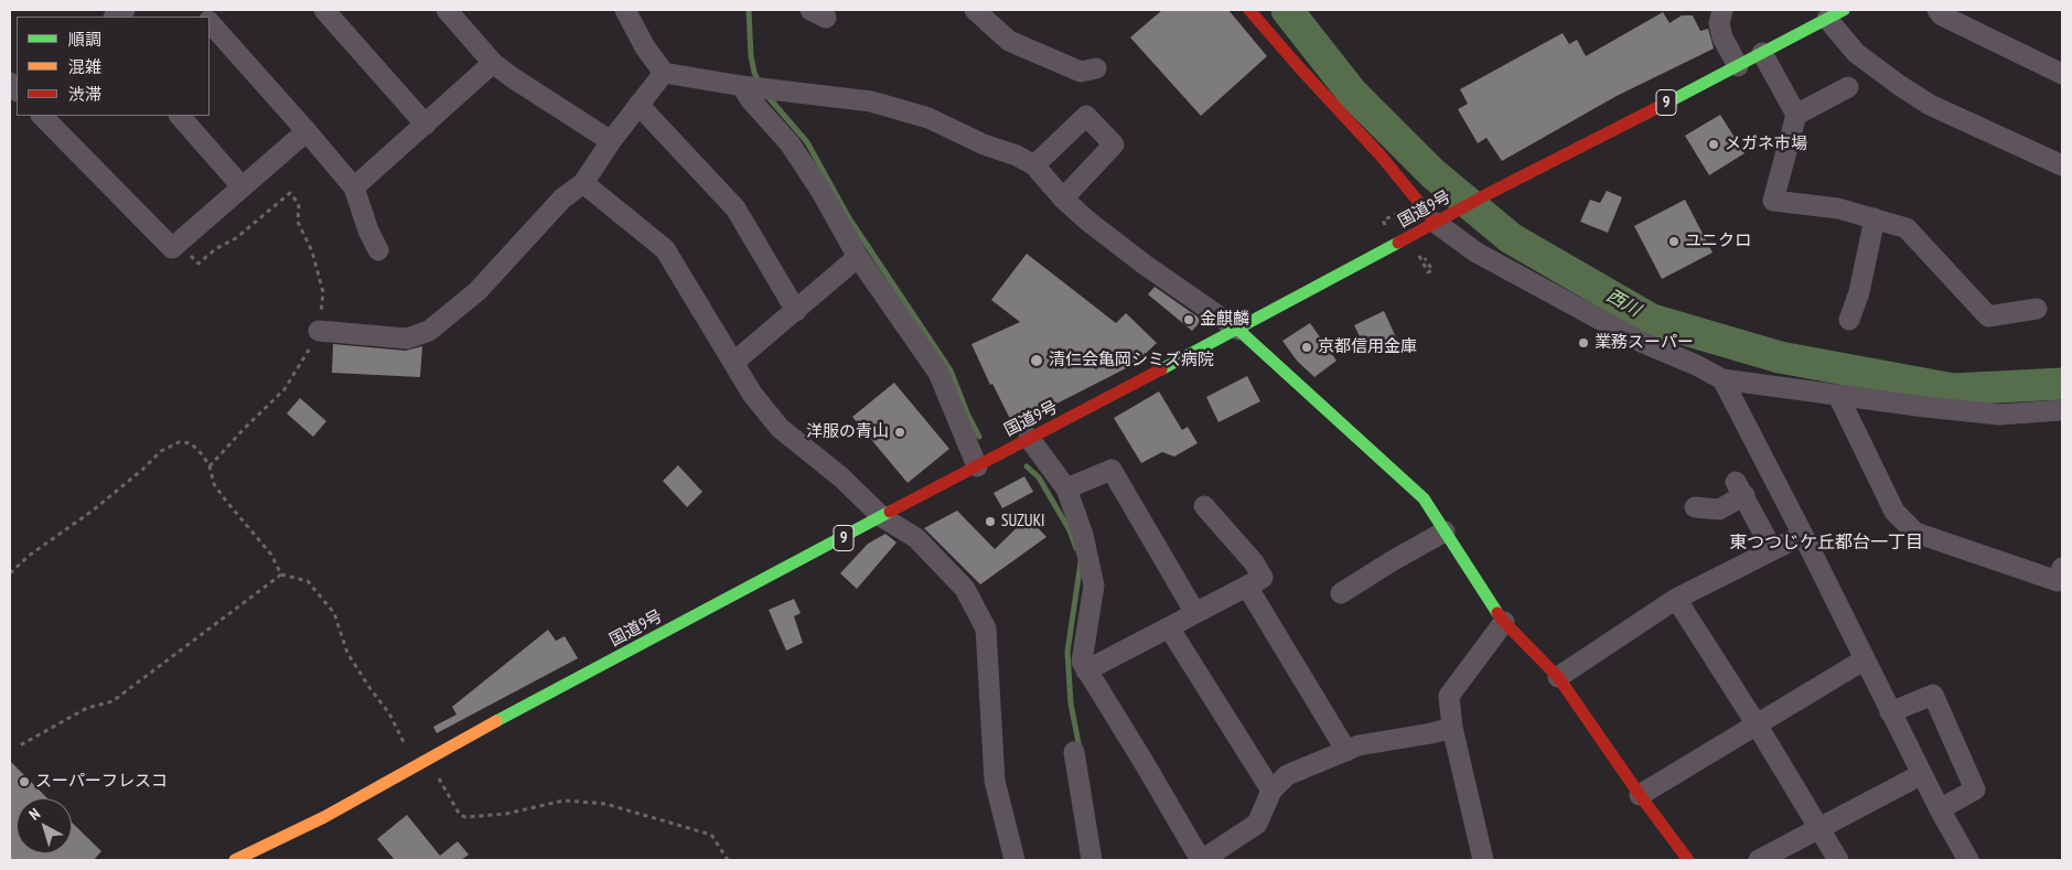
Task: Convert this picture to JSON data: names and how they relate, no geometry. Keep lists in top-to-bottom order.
{
  "streets": {
    "main road": ["9", "国道9号"]
  },
  "districts": ["東つつじケ丘都台一丁目"],
  "water": ["西川"],
  "places": [
    "メガネ市場",
    "ユニクロ",
    "金麒麟",
    "業務スーパー",
    "京都信用金庫",
    "清仁会亀岡シミズ病院",
    "洋服の青山",
    "SUZUKI",
    "スーパーフレスコ"
  ],
  "legend": ["順調", "混雑", "渋滞"],
  "north": "top left"
}
